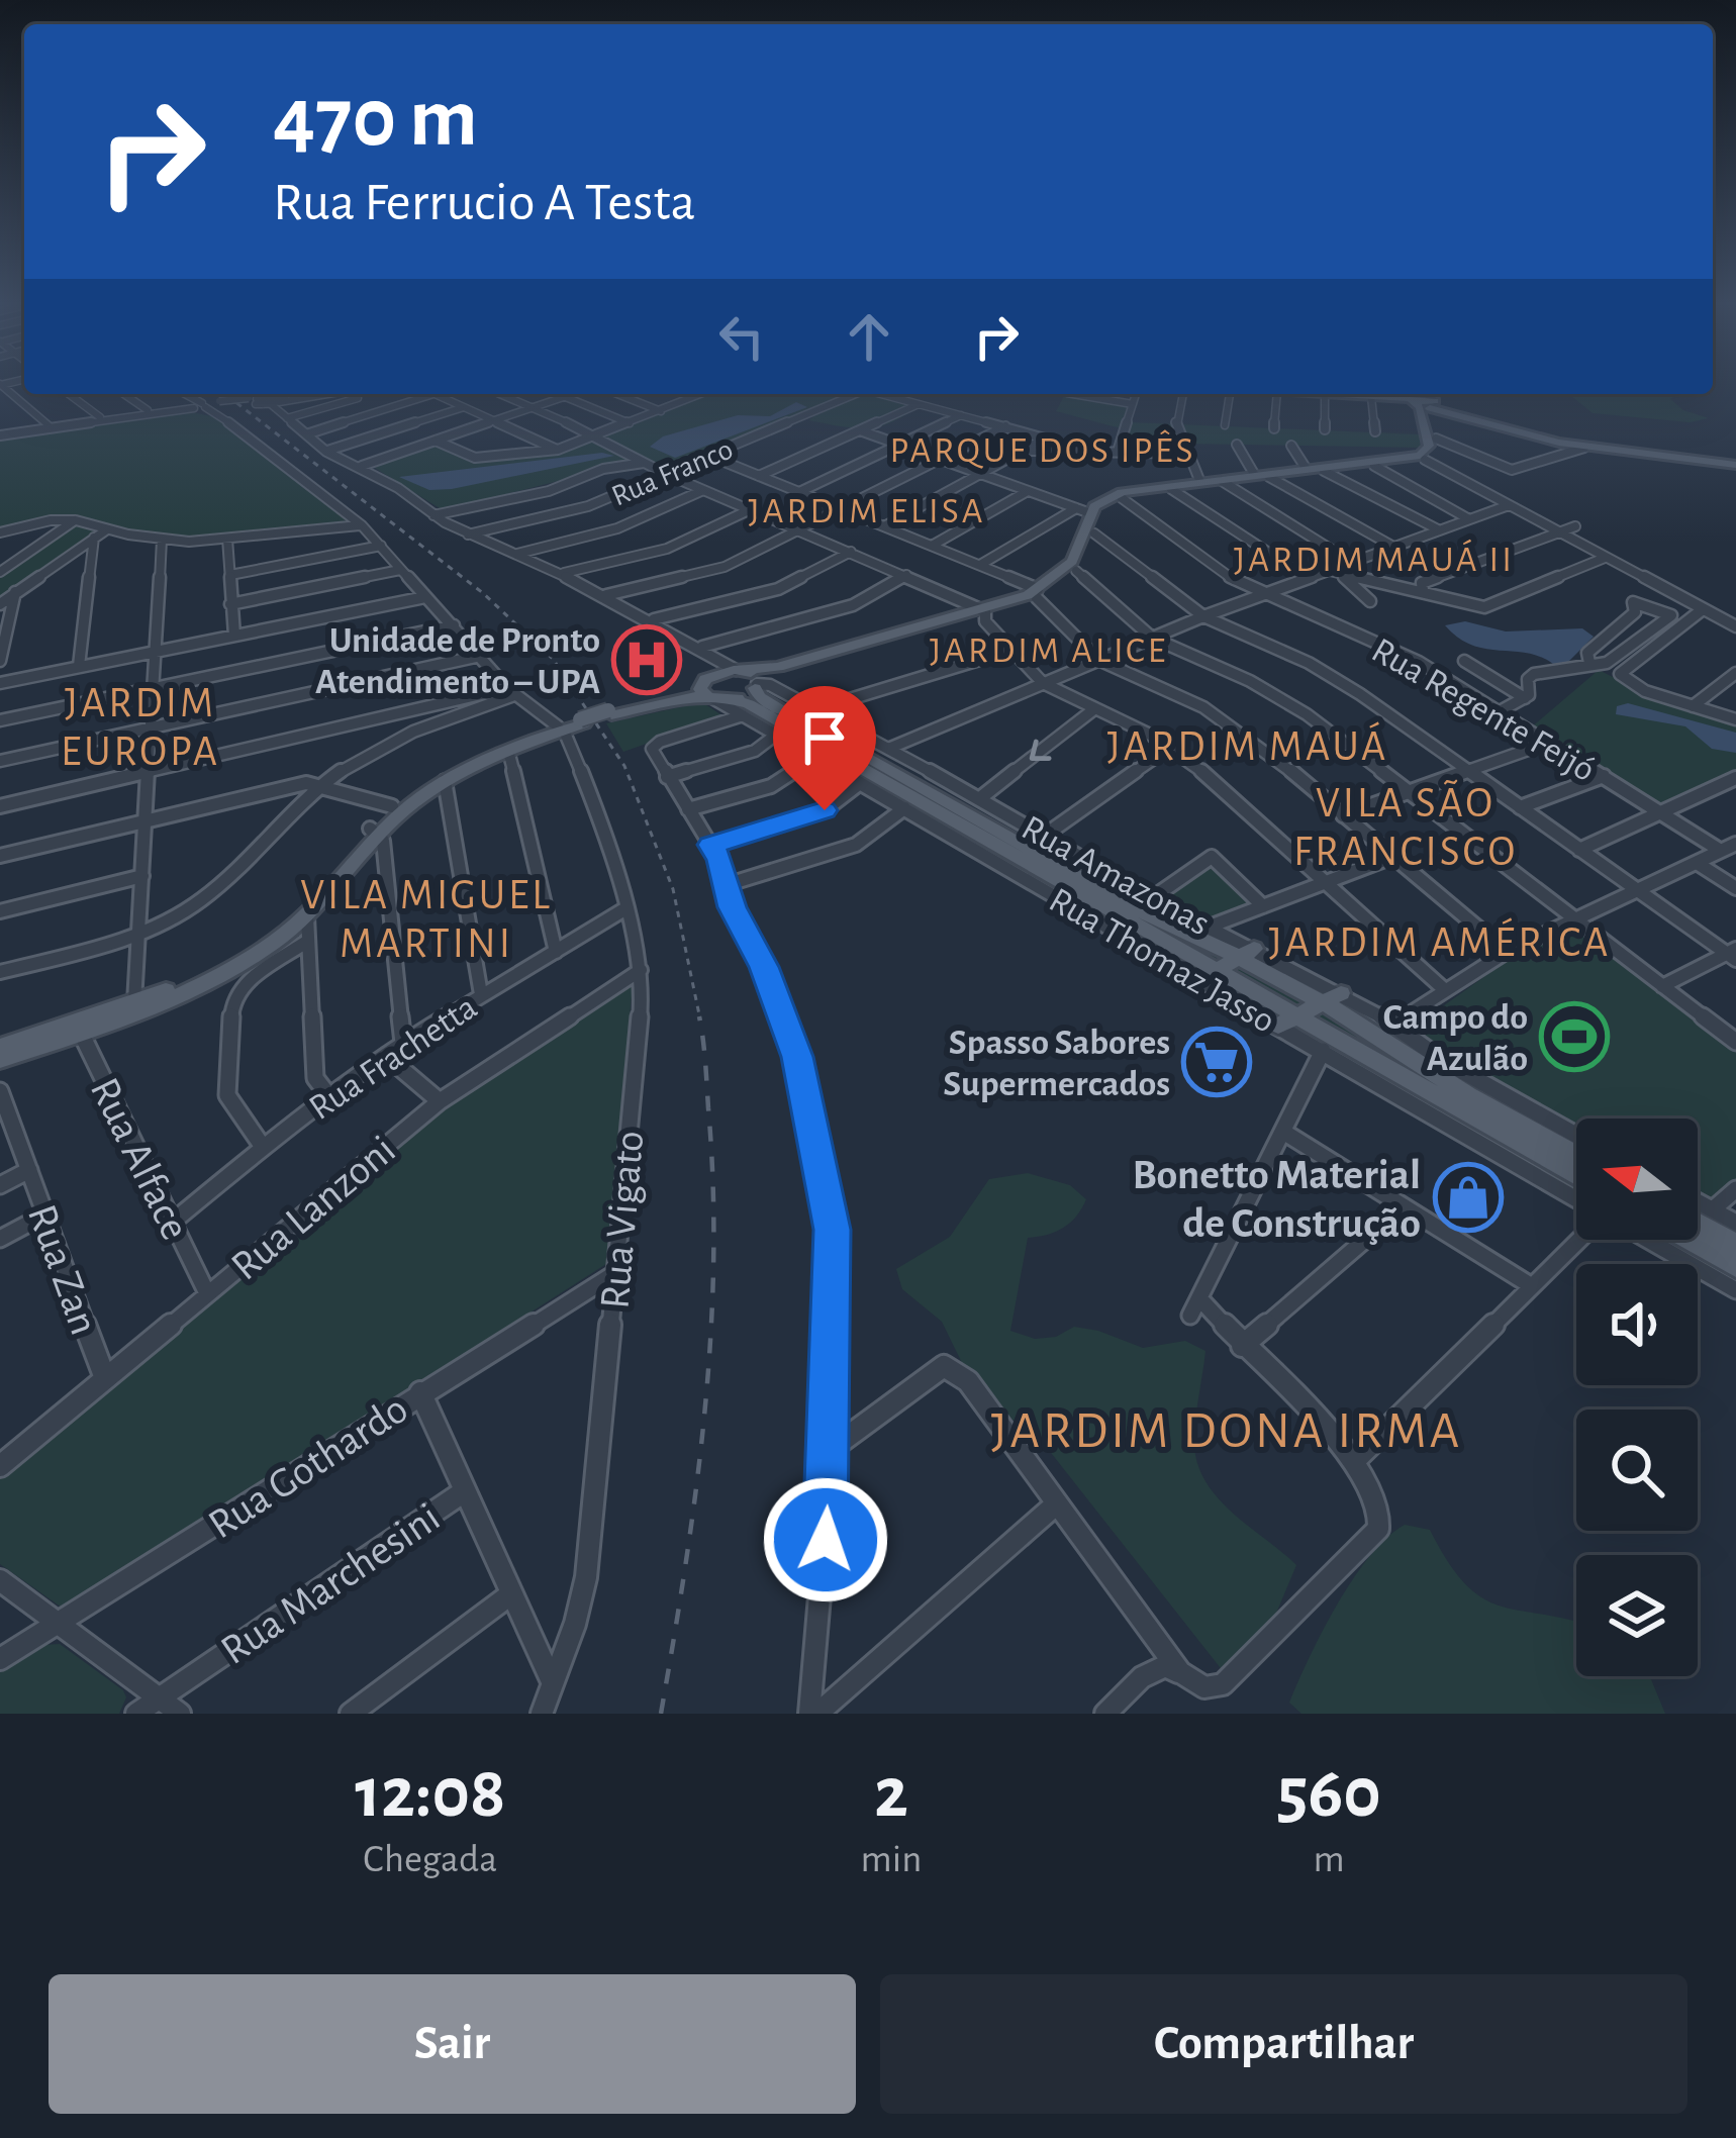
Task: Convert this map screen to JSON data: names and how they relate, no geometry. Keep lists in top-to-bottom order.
{
  "streets": {
    "street": [
      "Rua Franco",
      "Rua Regente Feijó",
      "Rua Amazonas",
      "Rua Thomaz Jasso",
      "Rua Frachetta",
      "Rua Alface",
      "Rua Lanzoni",
      "Rua Vigato",
      "Rua Zan",
      "Rua Gothardo",
      "Rua Marchesini"
    ]
  },
  "crossings": [
    ["Rua Franco", "Rua Amazonas"],
    ["Rua Frachetta", "Rua Alface"],
    ["Rua Frachetta", "Rua Vigato"],
    ["Rua Alface", "Rua Lanzoni"],
    ["Rua Lanzoni", "Rua Vigato"],
    ["Rua Lanzoni", "Rua Zan"],
    ["Rua Vigato", "Rua Gothardo"]
  ],
  "districts": [
    "PARQUE DOS IPÊS",
    "JARDIM ELISA",
    "JARDIM MAUÁ II",
    "JARDIM ALICE",
    "JARDIM EUROPA",
    "JARDIM MAUÁ",
    "VILA SÃO FRANCISCO",
    "VILA MIGUEL MARTINI",
    "JARDIM AMÉRICA",
    "JARDIM DONA IRMA"
  ],
  "places": {
    "hospital": ["Unidade de Pronto Atendimento – UPA"],
    "sports": ["Campo do Azulão"],
    "supermarket": ["Spasso Sabores Supermercados"],
    "shop": ["Bonetto Material de Construção"]
  },
  "north": "left",
  "page": {
    "turn": ["470 m", "Rua Ferrucio A Testa"],
    "eta": [
      "12:08",
      "Chegada",
      "2",
      "min",
      "560",
      "m"
    ],
    "buttons": ["Sair", "Compartilhar"]
  }
}
